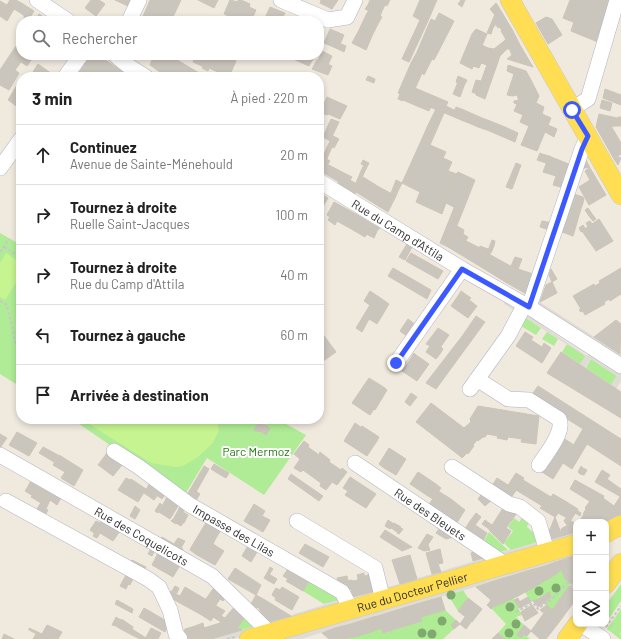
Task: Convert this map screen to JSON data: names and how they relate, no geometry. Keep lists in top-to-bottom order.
{
  "streets": {
    "main road": ["Rue du Docteur Pellier"],
    "street": [
      "Rue du Camp d'Attila",
      "Rue des Bleuets",
      "Impasse des Lilas",
      "Rue des Coquelicots"
    ]
  },
  "crossings": [
    ["Rue des Bleuets", "Rue du Docteur Pellier"],
    ["Impasse des Lilas", "Rue du Docteur Pellier"],
    ["Rue des Coquelicots", "Rue du Docteur Pellier"]
  ],
  "parks": ["Parc Mermoz"],
  "page": {
    "search": "Rechercher",
    "heading": ["3 min", "À pied · 220 m"],
    "list": [
      ["Continuez", "Avenue de Sainte-Ménehould", "20 m"],
      ["Tournez à droite", "Ruelle Saint-Jacques", "100 m"],
      ["Tournez à droite", "Rue du Camp d'Attila", "40 m"],
      ["Tournez à gauche", "60 m"],
      "Arrivée à destination"
    ],
    "map_buttons": ["+", "−"]
  }
}
